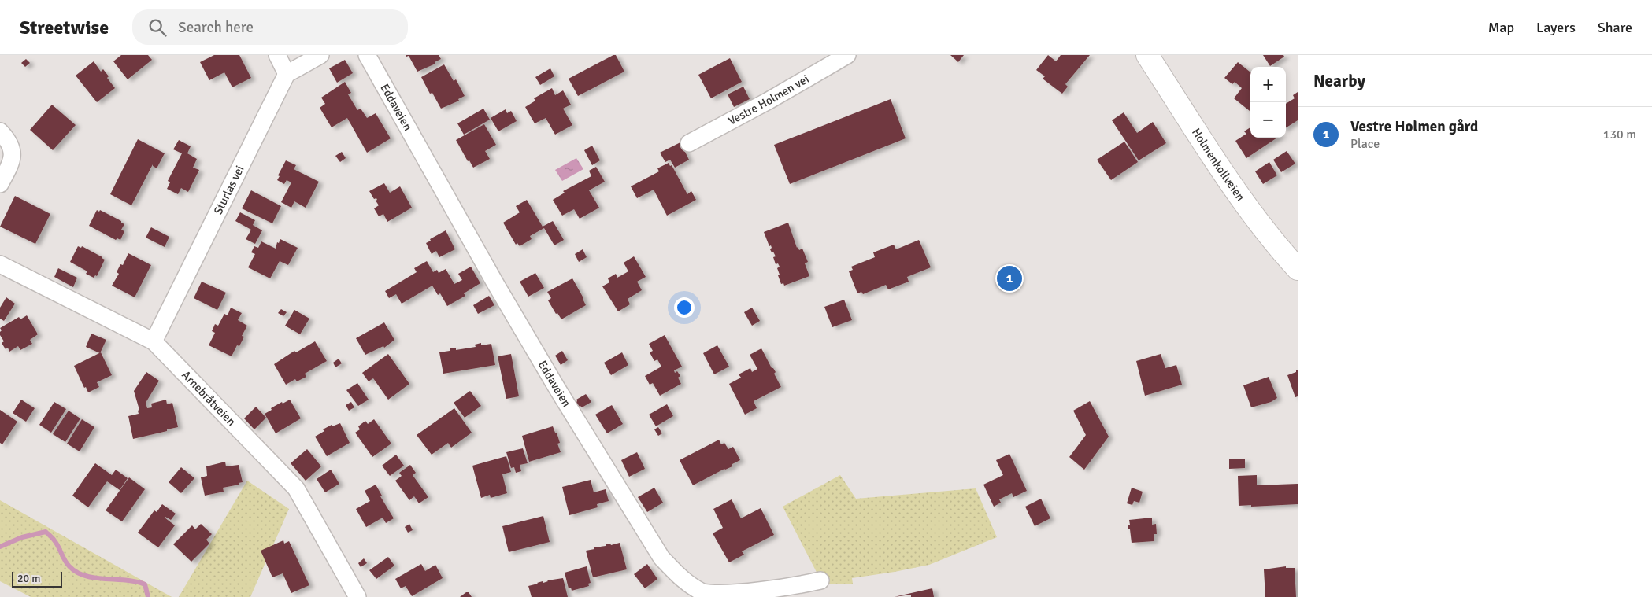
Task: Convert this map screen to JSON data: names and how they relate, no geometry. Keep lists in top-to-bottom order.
{
  "streets": {
    "main road": ["Holmenkollveien"],
    "street": [
      "Vestre Holmen vei",
      "Eddaveien",
      "Sturlas vei",
      "Arnebråtveien"
    ]
  },
  "crossings": [
    ["Sturlas vei", "Arnebråtveien"]
  ],
  "scale_bar": "20 m",
  "page": {
    "header": "Streetwise",
    "search": "Search here",
    "nav": ["Map", "Layers", "Share"],
    "heading": "Nearby",
    "map_buttons": ["+", "−"],
    "list": [
      {
        "mark": "1",
        "name": "Vestre Holmen gård",
        "note": "Place",
        "value": "130 m"
      }
    ],
    "pins": "1",
    "scale": "20 m"
  }
}
